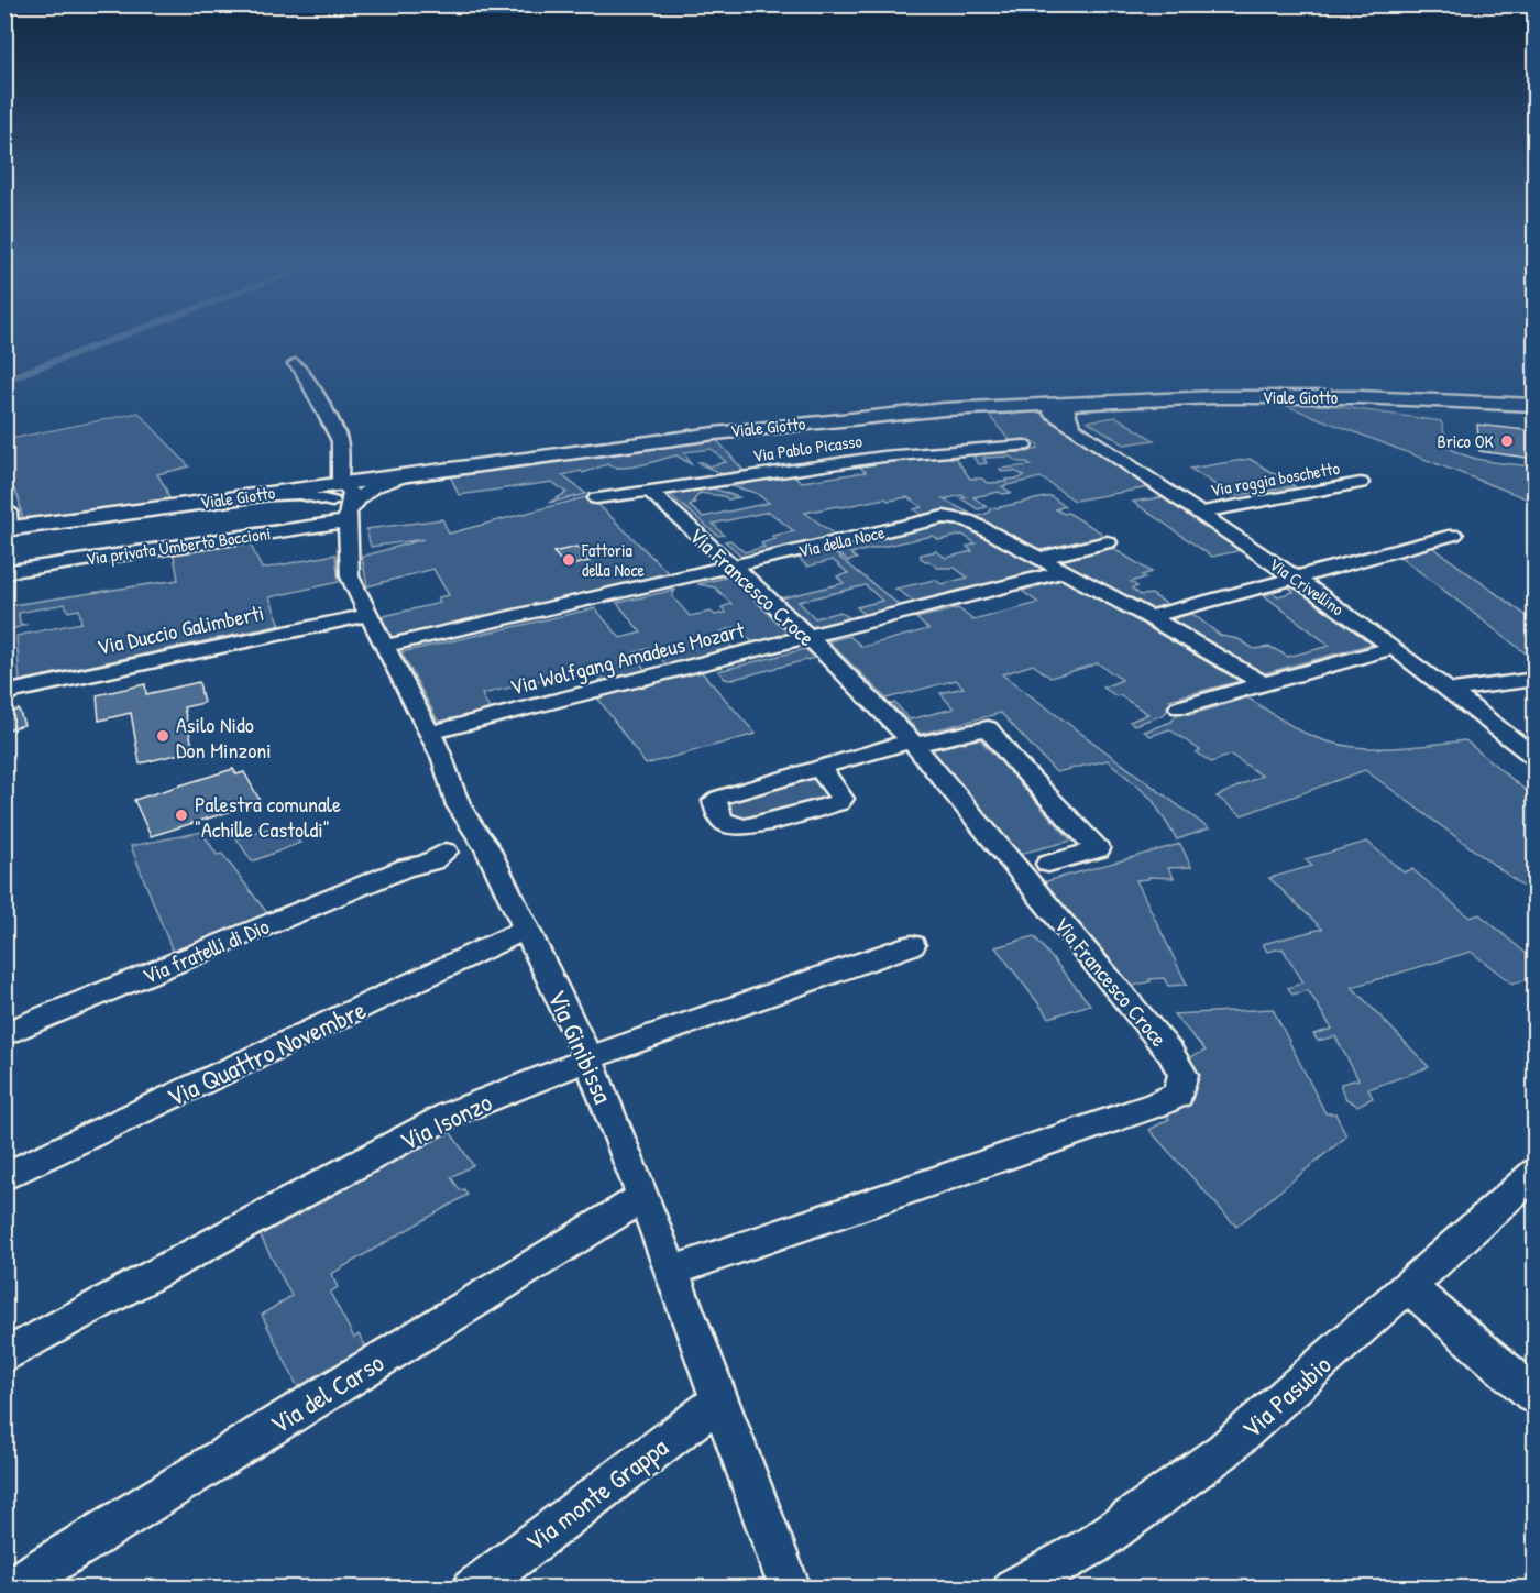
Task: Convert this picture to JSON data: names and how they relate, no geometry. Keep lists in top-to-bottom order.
{
  "streets": {
    "main road": ["Viale Giotto"],
    "street": [
      "Via Pablo Picasso",
      "Via roggia boschetto",
      "Via della Noce",
      "Via privata Umberto Boccioni",
      "Via Francesco Croce",
      "Via Crivellino",
      "Via Duccio Galimberti",
      "Via Wolfgang Amadeus Mozart",
      "Via fratelli di Dio",
      "Via Ginibissa",
      "Via Quattro Novembre",
      "Via Isonzo",
      "Via del Carso",
      "Via Pasubio",
      "Via monte Grappa"
    ]
  },
  "crossings": [
    ["Viale Giotto", "Via Crivellino"],
    ["Via Pablo Picasso", "Via Francesco Croce"],
    ["Via roggia boschetto", "Via Crivellino"],
    ["Via della Noce", "Via Francesco Croce"],
    ["Via della Noce", "Via Wolfgang Amadeus Mozart"],
    ["Via della Noce", "Via Ginibissa"],
    ["Via privata Umberto Boccioni", "Via Ginibissa"],
    ["Via Francesco Croce", "Via Wolfgang Amadeus Mozart"],
    ["Via Francesco Croce", "Via Ginibissa"],
    ["Via Duccio Galimberti", "Via Ginibissa"],
    ["Via Wolfgang Amadeus Mozart", "Via Ginibissa"],
    ["Via fratelli di Dio", "Via Ginibissa"],
    ["Via Ginibissa", "Via Quattro Novembre"],
    ["Via Ginibissa", "Via Isonzo"],
    ["Via Ginibissa", "Via del Carso"],
    ["Via Ginibissa", "Via monte Grappa"]
  ],
  "places": [
    "Brico OK",
    "Fattoria della Noce",
    "Asilo Nido Don Minzoni",
    "Palestra comunale \"Achille Castoldi\""
  ]
}
